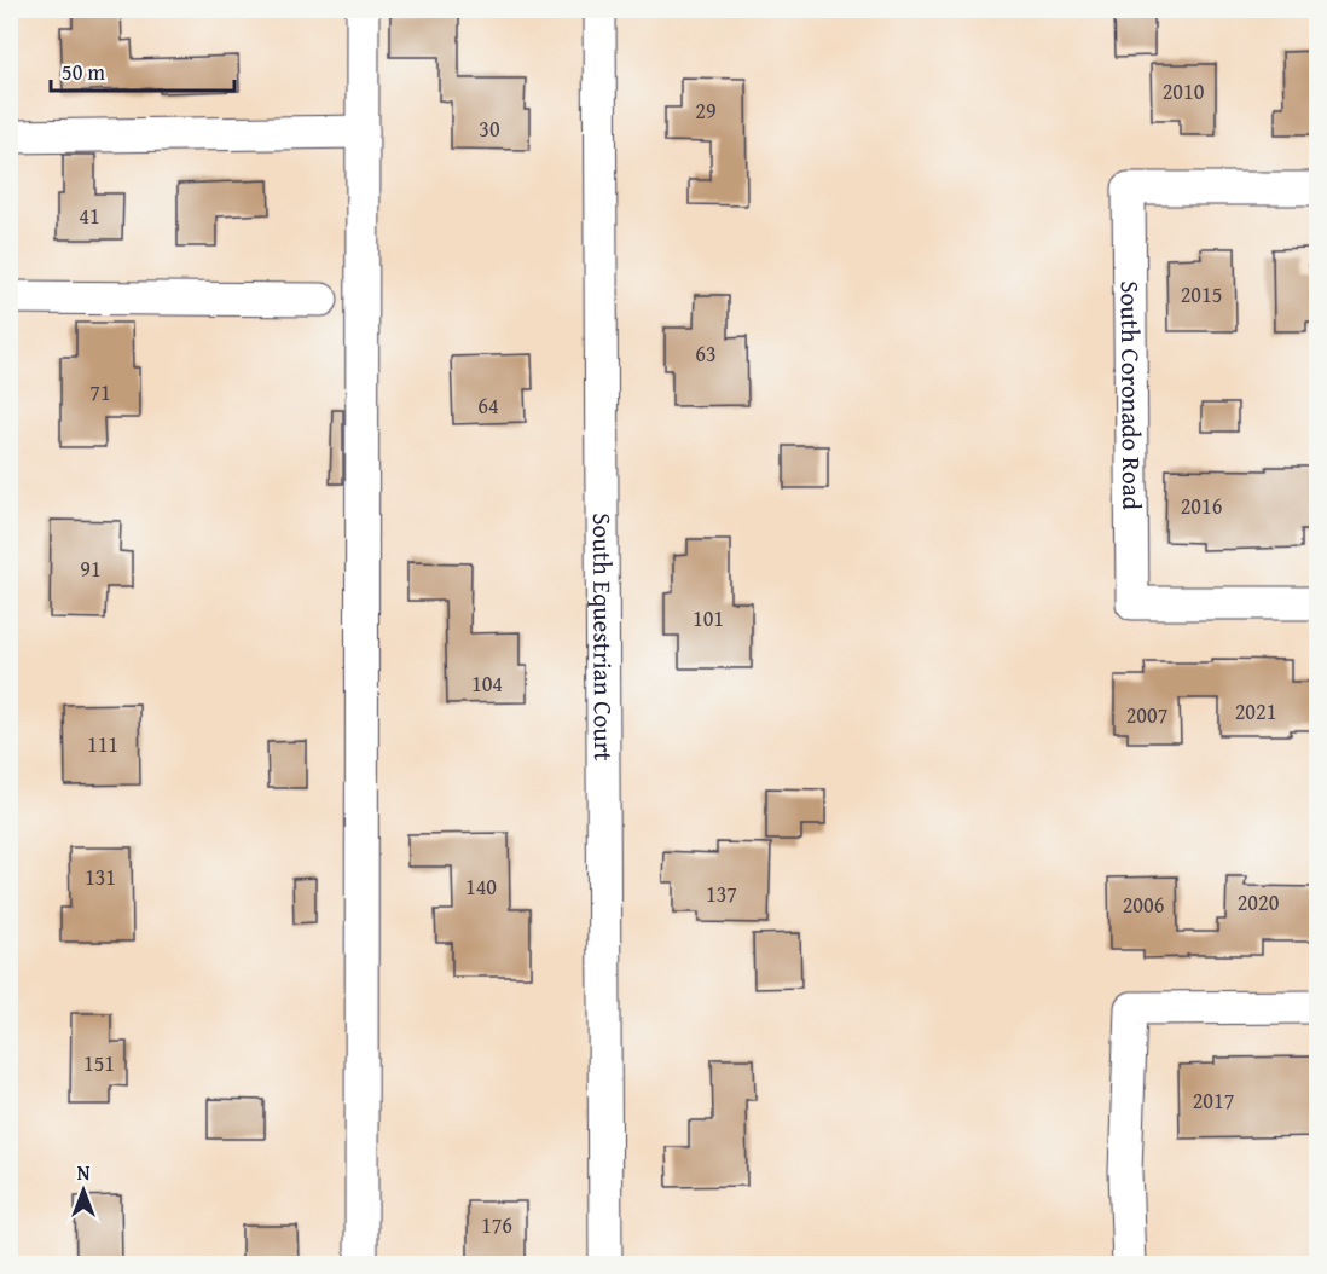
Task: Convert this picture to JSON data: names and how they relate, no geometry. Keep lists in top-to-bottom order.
{
  "streets": {
    "street": ["South Coronado Road", "South Equestrian Court"]
  },
  "house_numbers": [
    "2010",
    "29",
    "30",
    "41",
    "2015",
    "63",
    "71",
    "64",
    "2016",
    "91",
    "101",
    "104",
    "2021",
    "2007",
    "111",
    "131",
    "140",
    "137",
    "2020",
    "2006",
    "151",
    "2017",
    "176"
  ],
  "scale_bar": "50 m",
  "north": "top"
}
